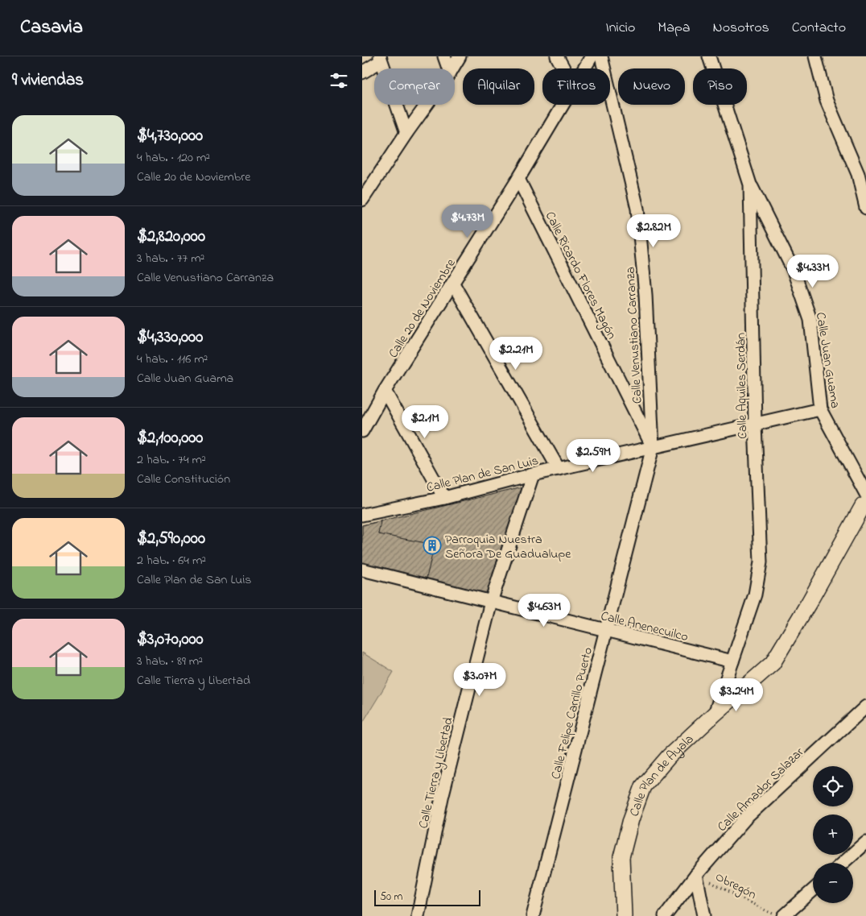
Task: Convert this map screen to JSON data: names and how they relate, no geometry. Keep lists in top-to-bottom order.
{
  "streets": {
    "street": [
      "Calle Ricardo Flores Magón",
      "Calle 20 de Noviembre",
      "Calle Venustiano Carranza",
      "Calle Juan Guama",
      "Calle Aquiles Serdán",
      "Calle Plan de San Luis",
      "Calle Anenecuilco",
      "Calle Felipe Carrillo Puerto",
      "Calle Tierra y Libertad",
      "Calle Plan de Ayala",
      "Calle Amador Salazar"
    ],
    "path": ["Obregón"]
  },
  "crossings": [
    ["Calle Ricardo Flores Magón", "Calle 20 de Noviembre"],
    ["Calle Ricardo Flores Magón", "Calle Venustiano Carranza"],
    ["Calle Ricardo Flores Magón", "Calle Plan de San Luis"],
    ["Calle Ricardo Flores Magón", "Calle Felipe Carrillo Puerto"],
    ["Calle Venustiano Carranza", "Calle Plan de San Luis"],
    ["Calle Venustiano Carranza", "Calle Felipe Carrillo Puerto"],
    ["Calle Juan Guama", "Calle Aquiles Serdán"],
    ["Calle Juan Guama", "Calle Plan de San Luis"],
    ["Calle Aquiles Serdán", "Calle Plan de San Luis"],
    ["Calle Aquiles Serdán", "Calle Anenecuilco"],
    ["Calle Aquiles Serdán", "Calle Plan de Ayala"],
    ["Calle Plan de San Luis", "Calle Felipe Carrillo Puerto"],
    ["Calle Plan de San Luis", "Calle Tierra y Libertad"],
    ["Calle Anenecuilco", "Calle Felipe Carrillo Puerto"],
    ["Calle Anenecuilco", "Calle Tierra y Libertad"],
    ["Calle Amador Salazar", "Obregón"]
  ],
  "places": {
    "building": ["Parroquia Nuestra Señora De Guadualupe"]
  },
  "scale_bar": "50 m",
  "page": {
    "header": "Casavia",
    "nav": [
      "Inicio",
      "Mapa",
      "Nosotros",
      "Contacto"
    ],
    "heading": "9 viviendas",
    "chip": [
      "Comprar",
      "Alquilar",
      "Filtros",
      "Nuevo",
      "Piso"
    ],
    "list": [
      {
        "name": "$4,730,000",
        "note": "4 hab. · 120 m² · Calle 20 de Noviembre"
      },
      {
        "name": "$2,820,000",
        "note": "3 hab. · 77 m² · Calle Venustiano Carranza"
      },
      {
        "name": "$4,330,000",
        "note": "4 hab. · 116 m² · Calle Juan Guama"
      },
      {
        "name": "$2,100,000",
        "note": "2 hab. · 74 m² · Calle Constitución"
      },
      {
        "name": "$2,590,000",
        "note": "2 hab. · 64 m² · Calle Plan de San Luis"
      },
      {
        "name": "$3,070,000",
        "note": "3 hab. · 89 m² · Calle Tierra y Libertad"
      }
    ],
    "price": [
      "$4.73M",
      "$2.82M",
      "$4.33M",
      "$2.21M",
      "$2.1M",
      "$2.59M",
      "$4.63M",
      "$3.07M",
      "$3.24M"
    ],
    "map_buttons": ["+", "−"],
    "scale": "50 m"
  }
}
